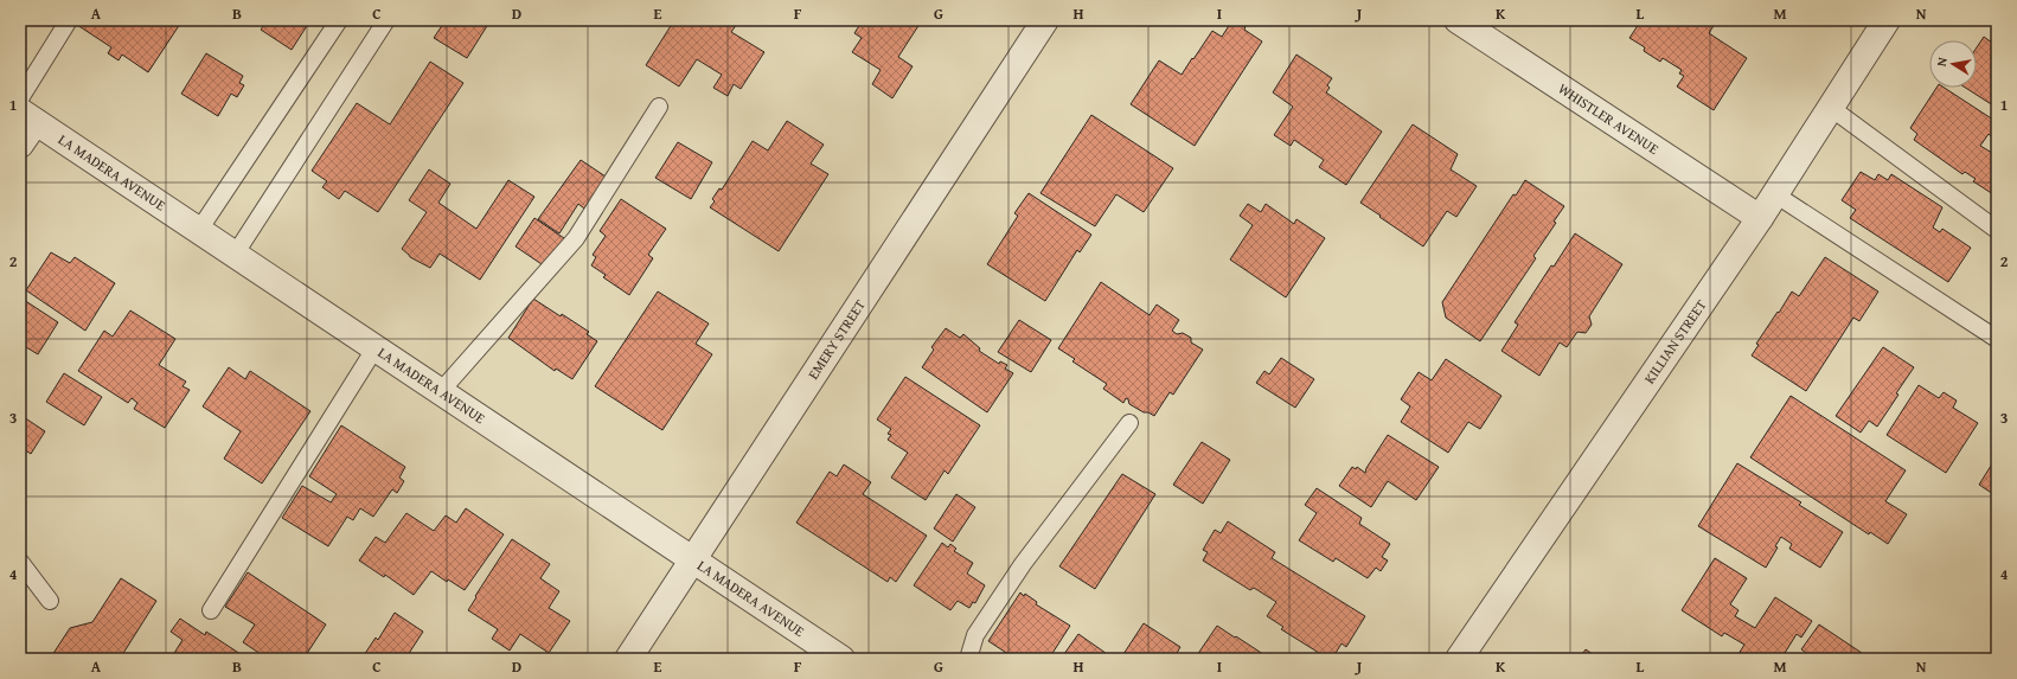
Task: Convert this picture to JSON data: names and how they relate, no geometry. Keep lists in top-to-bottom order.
{
  "streets": {
    "street": [
      "WHISTLER AVENUE",
      "LA MADERA AVENUE",
      "EMERY STREET",
      "KILLIAN STREET"
    ]
  },
  "crossings": [
    ["WHISTLER AVENUE", "KILLIAN STREET"],
    ["LA MADERA AVENUE", "EMERY STREET"]
  ],
  "north": "left",
  "grid": {
    "columns": [
      "A",
      "B",
      "C",
      "D",
      "E",
      "F",
      "G",
      "H",
      "I",
      "J",
      "K",
      "L",
      "M",
      "N"
    ],
    "rows": [
      "1",
      "2",
      "3",
      "4"
    ]
  }
}
